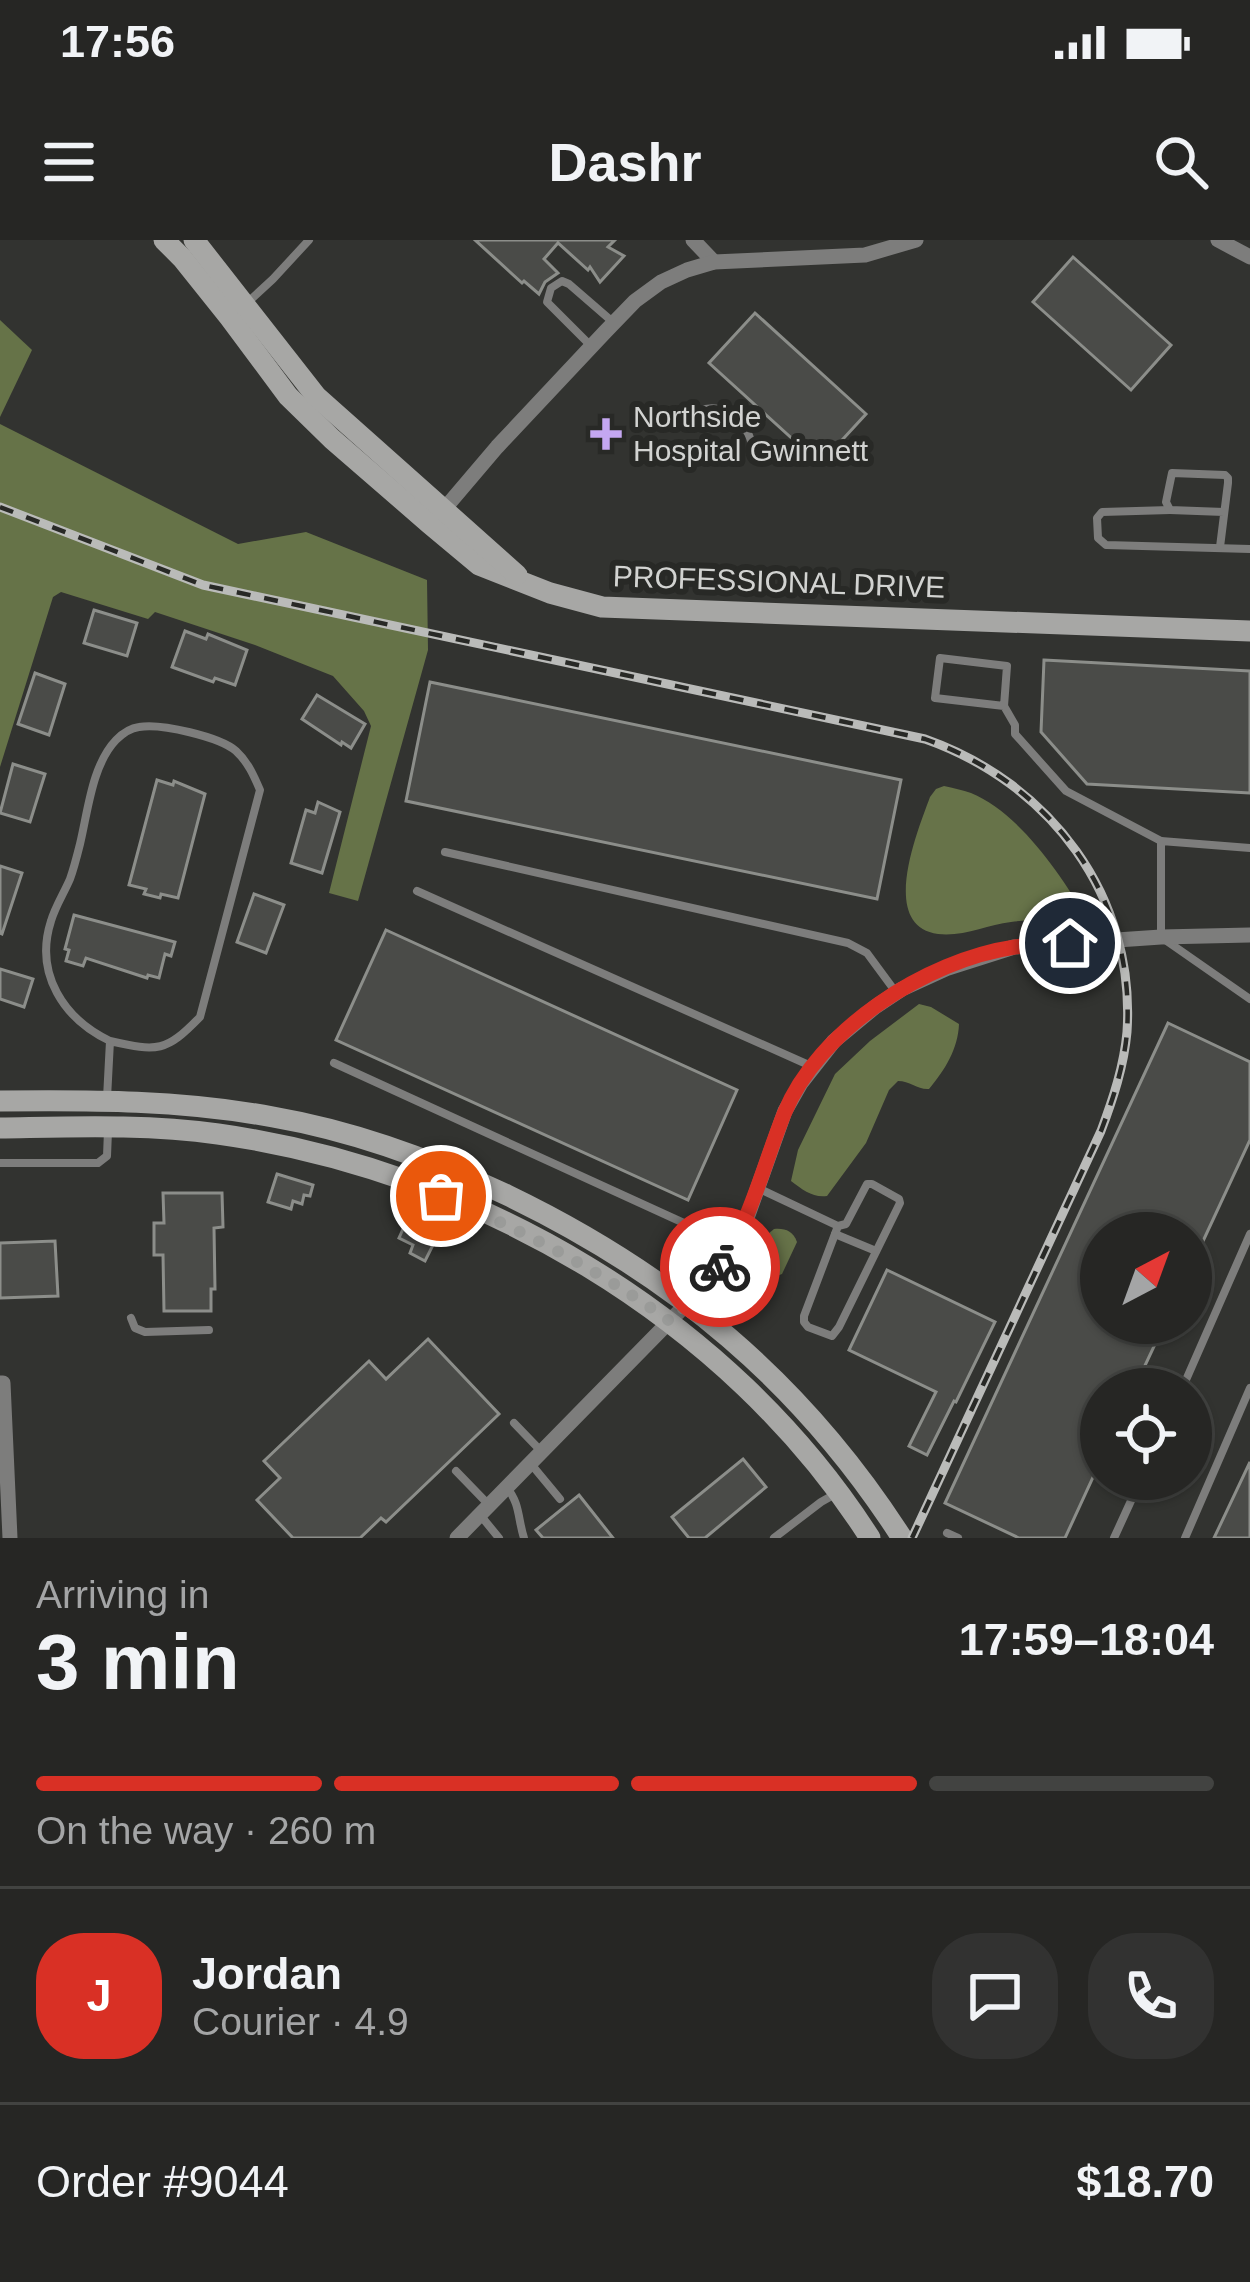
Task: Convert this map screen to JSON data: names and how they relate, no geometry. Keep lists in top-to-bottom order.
{
  "streets": {
    "main road": ["PROFESSIONAL DRIVE"]
  },
  "places": {
    "health": ["Northside Hospital Gwinnett"]
  },
  "north": "top right",
  "page": {
    "status": "17:56",
    "header": "Dashr",
    "heading": ["3 min", "Arriving in", "17:59–18:04"],
    "panel": [
      "Jordan",
      "Courier · 4.9",
      "Order #9044",
      "$18.70"
    ],
    "bar": "On the way · 260 m",
    "round": "J"
  }
}
